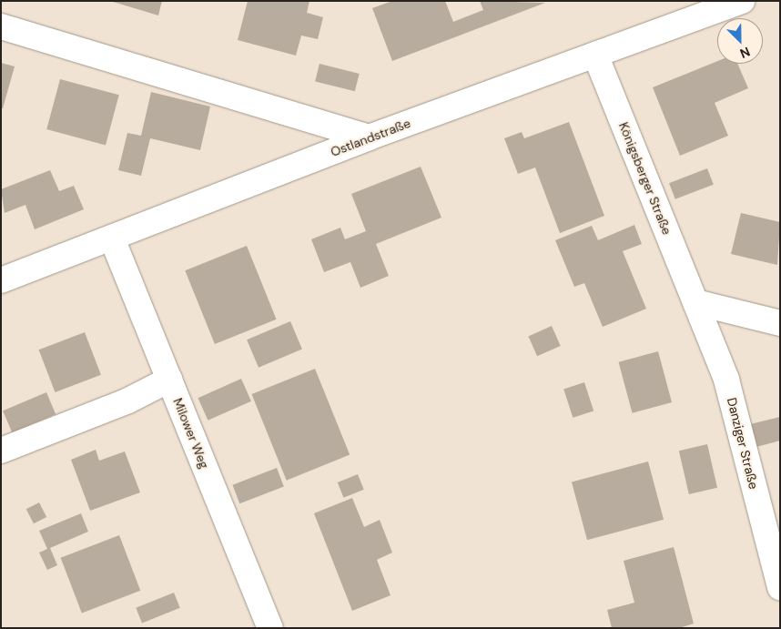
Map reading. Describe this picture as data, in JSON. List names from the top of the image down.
{
  "streets": {
    "street": [
      "Ostlandstraße",
      "Königsberger Straße",
      "Milower Weg",
      "Danziger Straße"
    ]
  },
  "crossings": [
    ["Ostlandstraße", "Königsberger Straße"],
    ["Ostlandstraße", "Milower Weg"],
    ["Königsberger Straße", "Danziger Straße"]
  ],
  "north": "bottom right"
}
